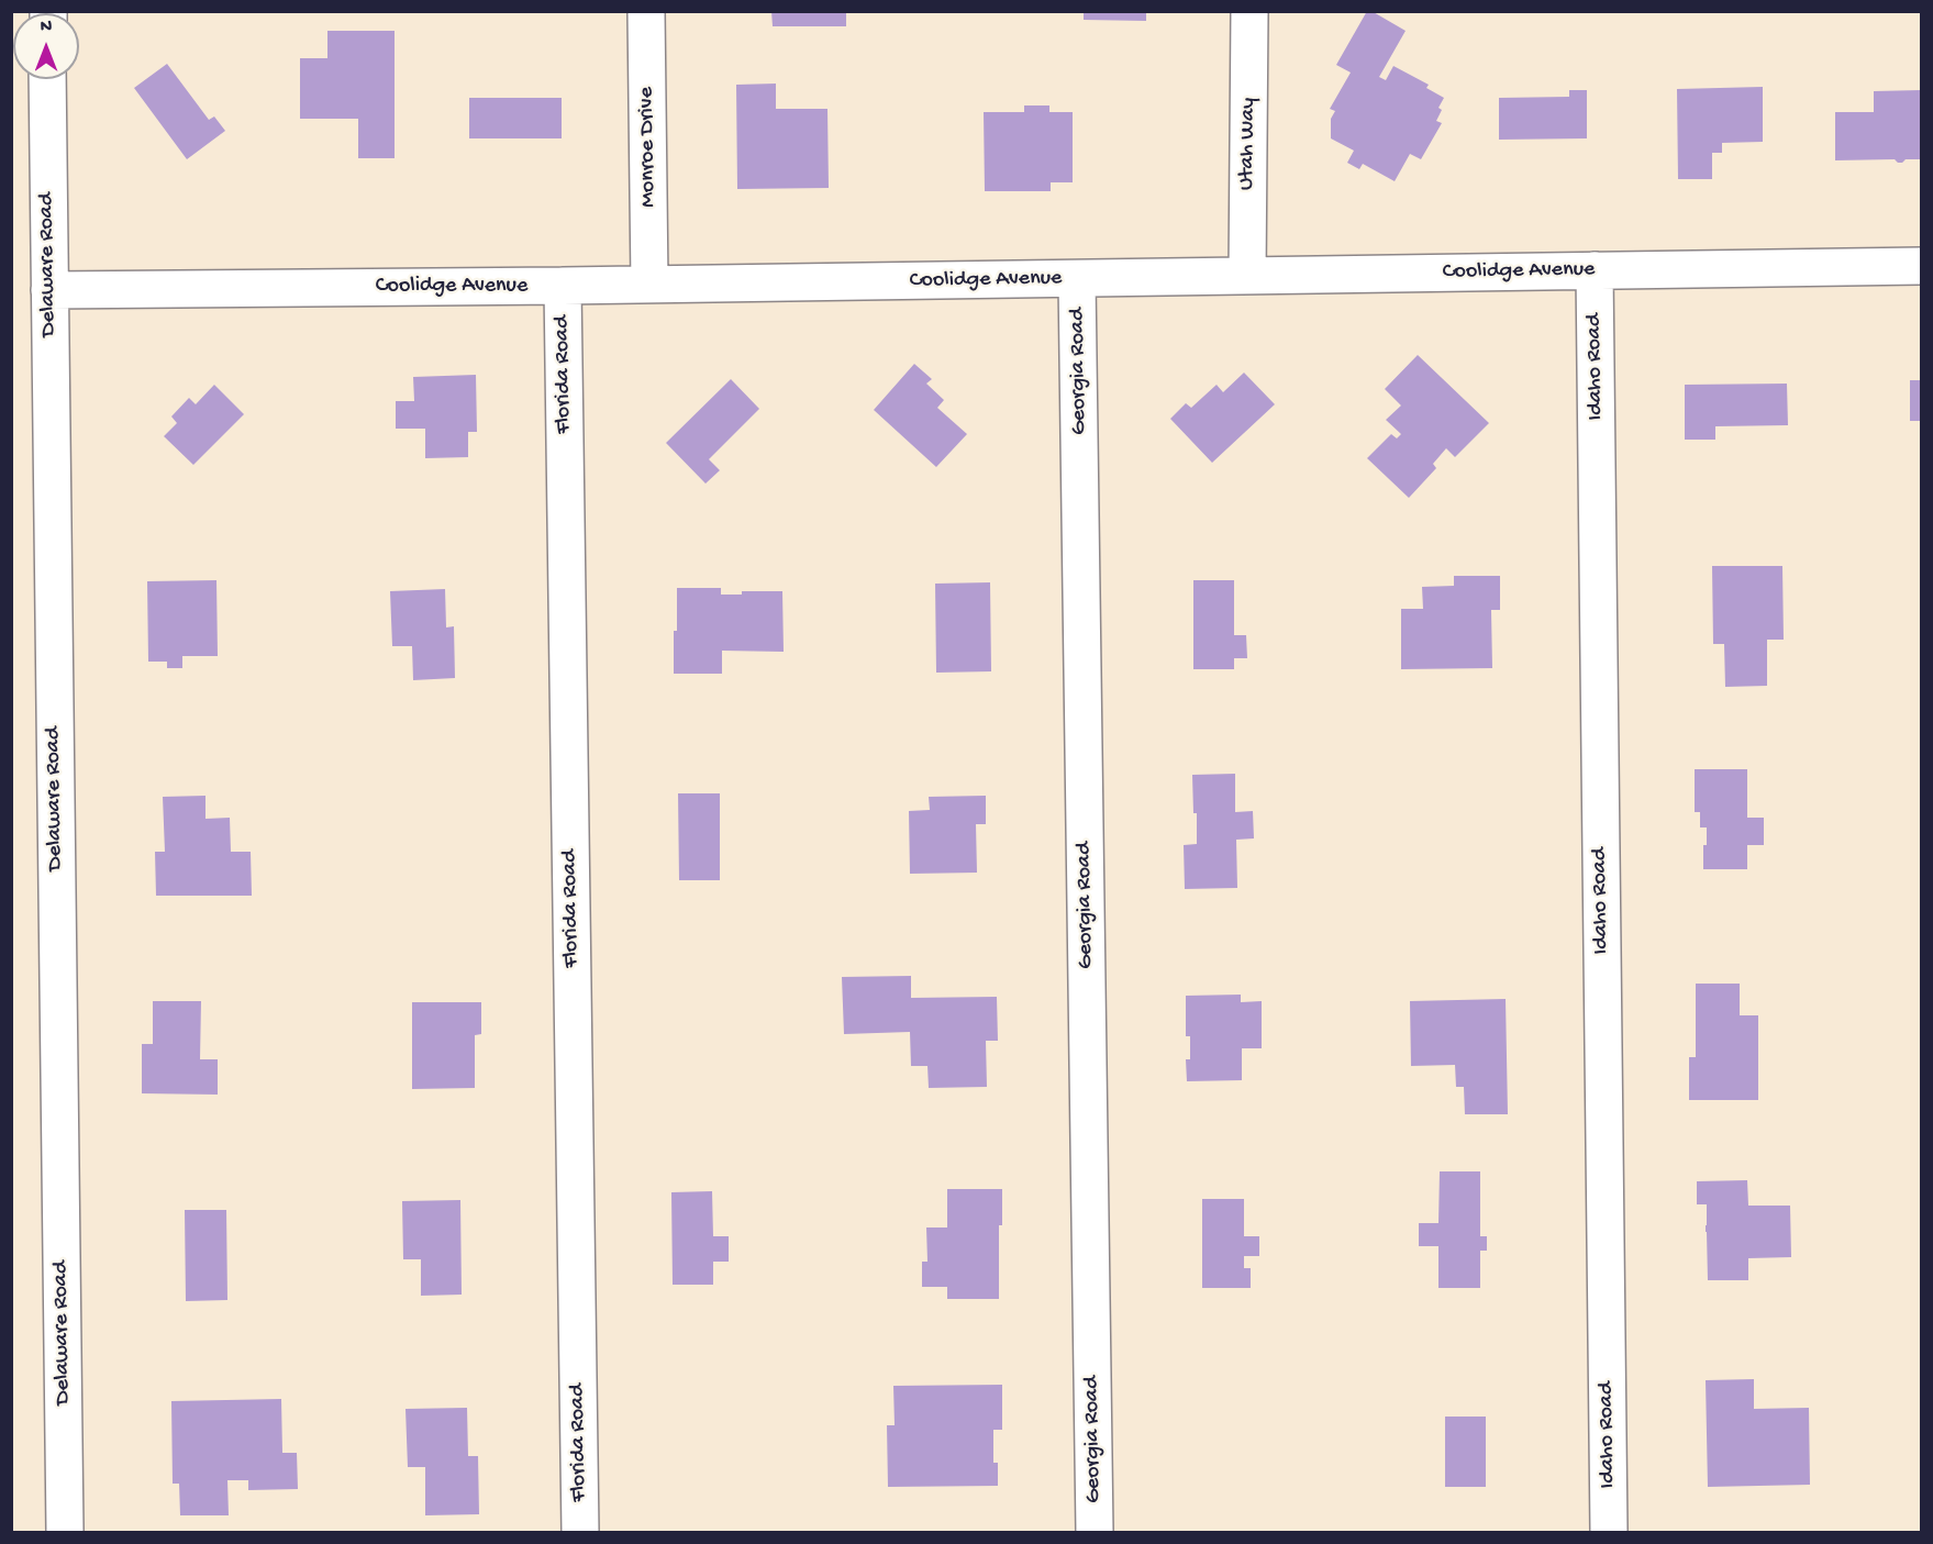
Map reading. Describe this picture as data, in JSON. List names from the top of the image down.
{
  "streets": {
    "street": [
      "Utah Way",
      "Monroe Drive",
      "Delaware Road",
      "Coolidge Avenue",
      "Idaho Road",
      "Georgia Road",
      "Florida Road"
    ]
  },
  "crossings": [
    ["Utah Way", "Coolidge Avenue"],
    ["Monroe Drive", "Coolidge Avenue"],
    ["Delaware Road", "Coolidge Avenue"],
    ["Coolidge Avenue", "Idaho Road"],
    ["Coolidge Avenue", "Georgia Road"],
    ["Coolidge Avenue", "Florida Road"]
  ],
  "north": "top"
}
